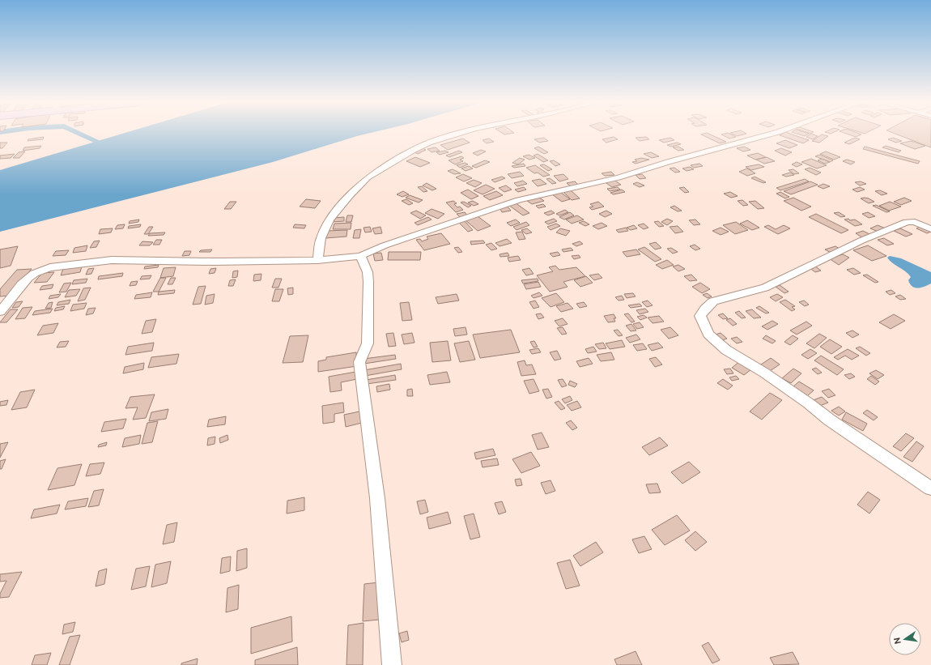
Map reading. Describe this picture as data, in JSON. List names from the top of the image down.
{
  "north": "left"
}
